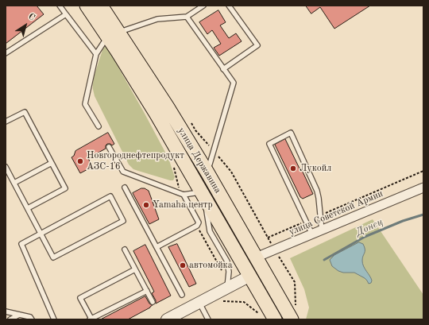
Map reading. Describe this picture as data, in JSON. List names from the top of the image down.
{
  "streets": {
    "main road": ["улица Державина"],
    "street": ["улица Советской Армии"]
  },
  "crossings": [
    ["улица Державина", "улица Советской Армии"]
  ],
  "water": ["Донец"],
  "places": [
    "Новгороднефтепродукт АЗС-16",
    "Лукойл",
    "Yamaha центр",
    "автомойка"
  ],
  "north": "top right"
}
